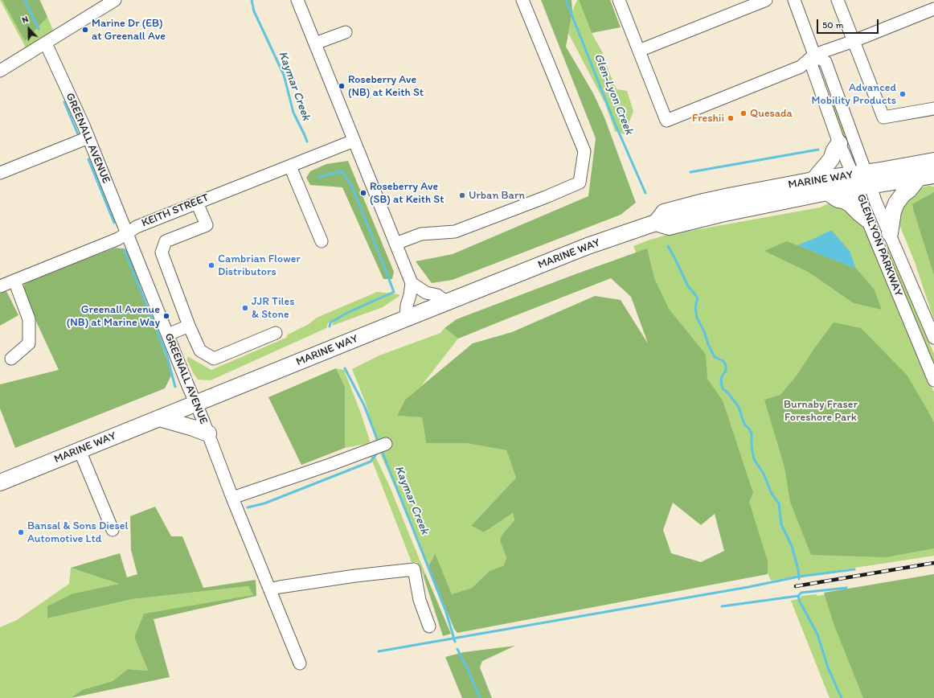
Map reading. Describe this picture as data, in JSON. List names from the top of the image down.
{
  "streets": {
    "main road": ["MARINE WAY"],
    "street": ["GREENALL AVENUE", "KEITH STREET", "GLENLYON PARKWAY"]
  },
  "crossings": [
    ["GREENALL AVENUE", "MARINE WAY"],
    ["GREENALL AVENUE", "KEITH STREET"],
    ["MARINE WAY", "GLENLYON PARKWAY"]
  ],
  "water": ["Kaymar Creek", "Glen-Lyon Creek"],
  "parks": ["Burnaby Fraser Foreshore Park"],
  "places": [
    "Marine Dr (EB) at Greenall Ave",
    "Roseberry Ave (NB) at Keith St",
    "Advanced Mobility Products",
    "Quesada",
    "Freshii",
    "Roseberry Ave (SB) at Keith St",
    "Urban Barn",
    "Cambrian Flower Distributors",
    "JJR Tiles & Stone",
    "Greenall Avenue (NB) at Marine Way",
    "Bansal & Sons Diesel Automotive Ltd"
  ],
  "scale_bar": "50 m",
  "north": "top"
}
